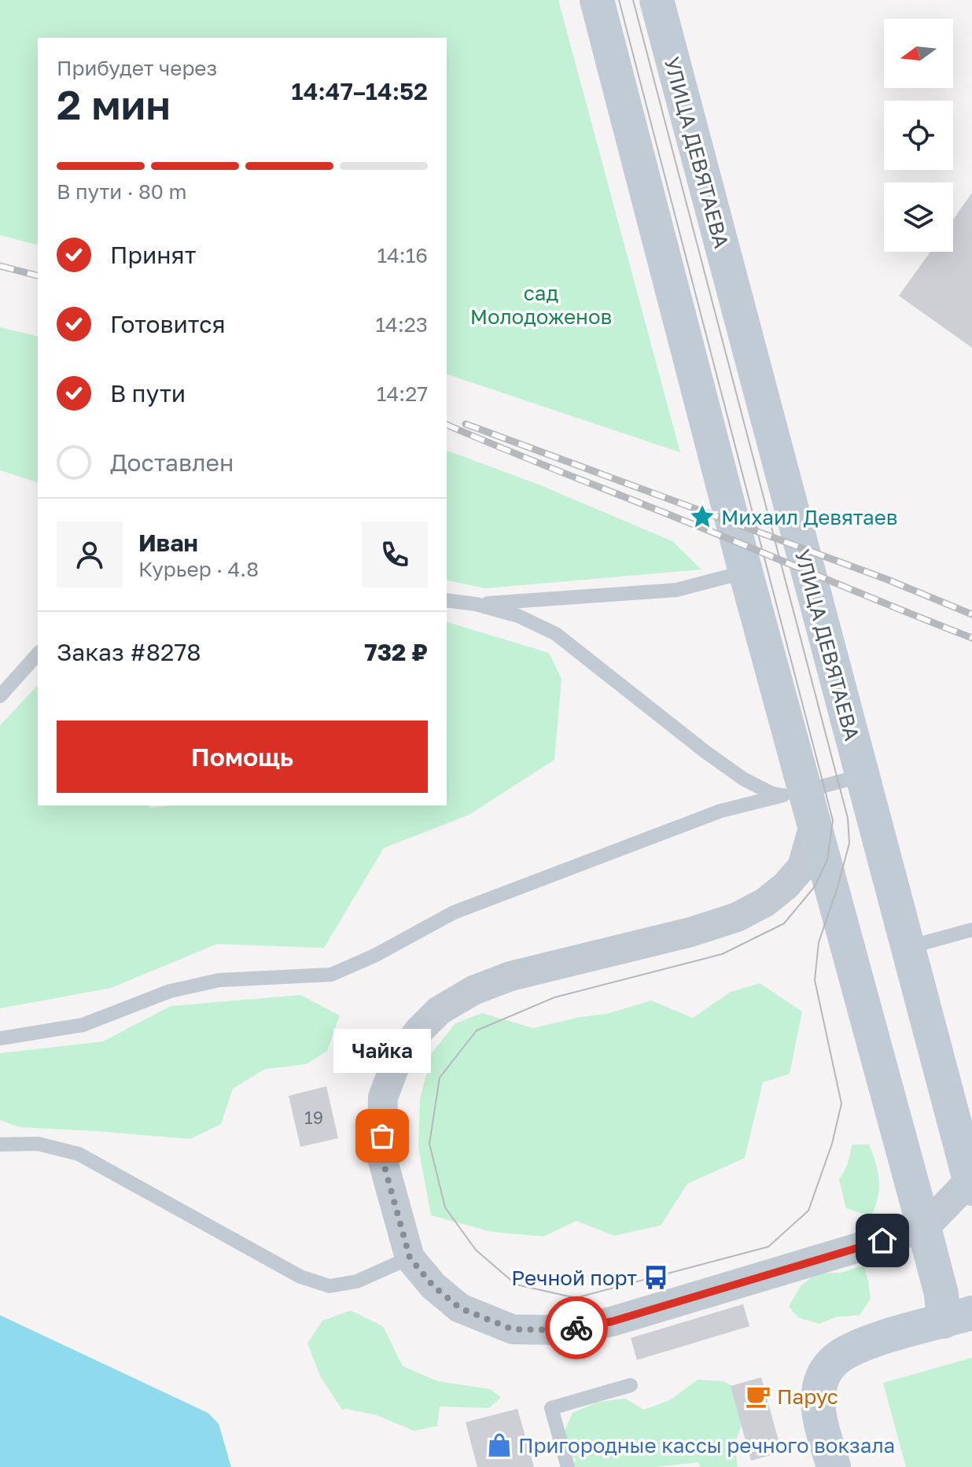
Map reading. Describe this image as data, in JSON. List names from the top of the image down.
{
  "streets": {
    "street": ["УЛИЦА ДЕВЯТАЕВА"]
  },
  "parks": ["сад Молодоженов"],
  "places": {
    "place": ["Михаил Девятаев"],
    "other": ["Чайка"],
    "bus stop": ["Речной порт"],
    "cafe": ["Парус"],
    "shop": ["Пригородные кассы речного вокзала"]
  },
  "house_numbers": ["19"],
  "north": "left",
  "page": {
    "heading": ["2 мин", "Прибудет через", "14:47–14:52"],
    "panel": [
      "Иван",
      "Курьер · 4.8",
      "Заказ #8278",
      "732 ₽"
    ],
    "bar": "В пути · 80 m",
    "list": [
      ["Принят", "14:16"],
      ["Готовится", "14:23"],
      ["В пути", "14:27"],
      "Доставлен"
    ],
    "buttons": "Помощь",
    "bubble": "Чайка"
  }
}
